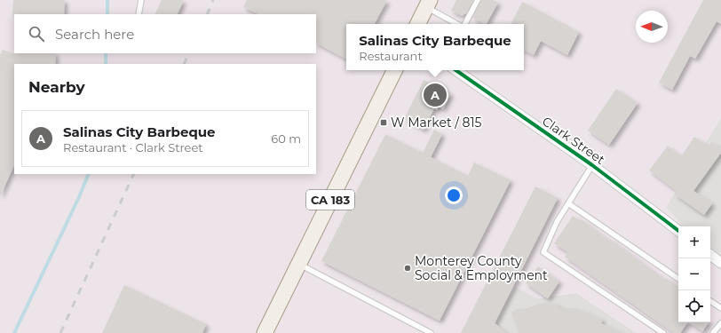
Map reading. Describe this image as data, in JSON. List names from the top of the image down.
{
  "streets": {
    "main road": ["CA 183"],
    "street": ["Clark Street"]
  },
  "places": {
    "transit": ["W Market / 815"],
    "other": ["Monterey County Social & Employment"]
  },
  "north": "left",
  "page": {
    "search": "Search here",
    "popup": ["Salinas City Barbeque", "Restaurant"],
    "heading": "Nearby",
    "pins": "A",
    "list": [
      {
        "mark": "A",
        "name": "Salinas City Barbeque",
        "note": "Restaurant · Clark Street",
        "value": "60 m"
      }
    ],
    "map_buttons": ["+", "−"]
  }
}
